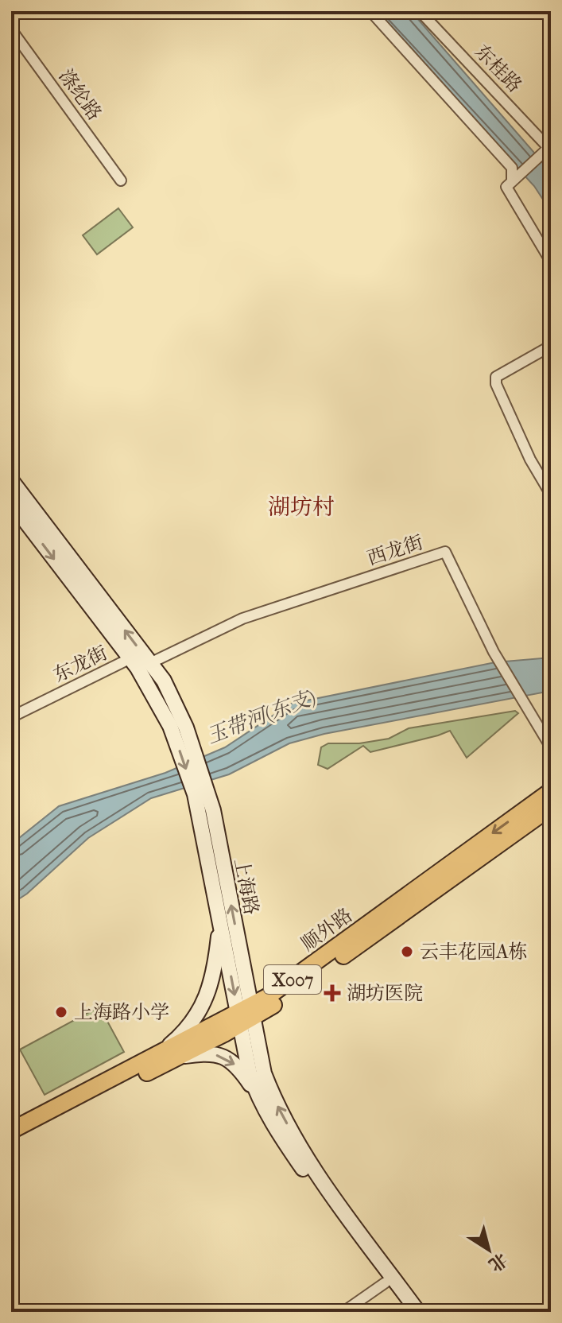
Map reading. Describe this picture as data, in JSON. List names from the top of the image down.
{
  "streets": {
    "main road": ["上海路", "顺外路", "X007"],
    "street": [
      "东桂路",
      "涤纶路",
      "西龙街",
      "东龙街"
    ]
  },
  "crossings": [
    ["西龙街", "上海路"],
    ["东龙街", "上海路"],
    ["上海路", "顺外路"]
  ],
  "districts": ["湖坊村"],
  "water": ["玉带河(东支)"],
  "places": {
    "other": ["云丰花园A栋", "上海路小学"],
    "health": ["湖坊医院"]
  },
  "north": "bottom right"
}
